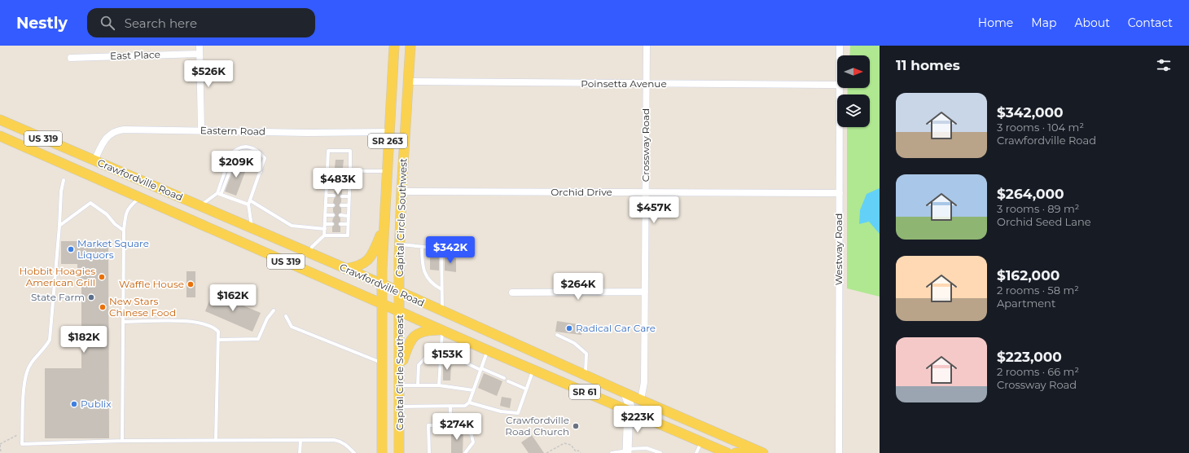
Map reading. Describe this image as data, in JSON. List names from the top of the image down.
{
  "streets": {
    "main road": [
      "US 319",
      "SR 263",
      "Crawfordville Road",
      "Capital Circle Southwest",
      "Capital Circle Southeast",
      "SR 61"
    ],
    "street": [
      "East Place",
      "Poinsetta Avenue",
      "Eastern Road",
      "Crossway Road",
      "Orchid Drive",
      "Westway Road"
    ]
  },
  "crossings": [
    ["Poinsetta Avenue", "Crossway Road"],
    ["Poinsetta Avenue", "Capital Circle Southwest"],
    ["Eastern Road", "Crawfordville Road"],
    ["Eastern Road", "Capital Circle Southwest"],
    ["Crossway Road", "Crawfordville Road"],
    ["Crossway Road", "Orchid Drive"],
    ["Crawfordville Road", "Capital Circle Southwest"],
    ["Crawfordville Road", "Capital Circle Southeast"],
    ["Orchid Drive", "Capital Circle Southwest"],
    ["Orchid Drive", "Westway Road"],
    ["Capital Circle Southwest", "Capital Circle Southeast"]
  ],
  "places": [
    "Market Square Liquors",
    "Hobbit Hoagies American Grill",
    "Waffle House",
    "State Farm",
    "New Stars Chinese Food",
    "Radical Car Care",
    "Publix",
    "Crawfordville Road Church"
  ],
  "north": "right",
  "page": {
    "header": "Nestly",
    "search": "Search here",
    "nav": [
      "Home",
      "Map",
      "About",
      "Contact"
    ],
    "heading": "11 homes",
    "price": [
      "$526K",
      "$209K",
      "$483K",
      "$457K",
      "$342K",
      "$264K",
      "$162K",
      "$182K",
      "$153K",
      "$223K",
      "$274K"
    ],
    "list": [
      {
        "name": "$342,000",
        "note": "3 rooms · 104 m² · Crawfordville Road"
      },
      {
        "name": "$264,000",
        "note": "3 rooms · 89 m² · Orchid Seed Lane"
      },
      {
        "name": "$162,000",
        "note": "2 rooms · 58 m² · Apartment"
      },
      {
        "name": "$223,000",
        "note": "2 rooms · 66 m² · Crossway Road"
      }
    ]
  }
}
